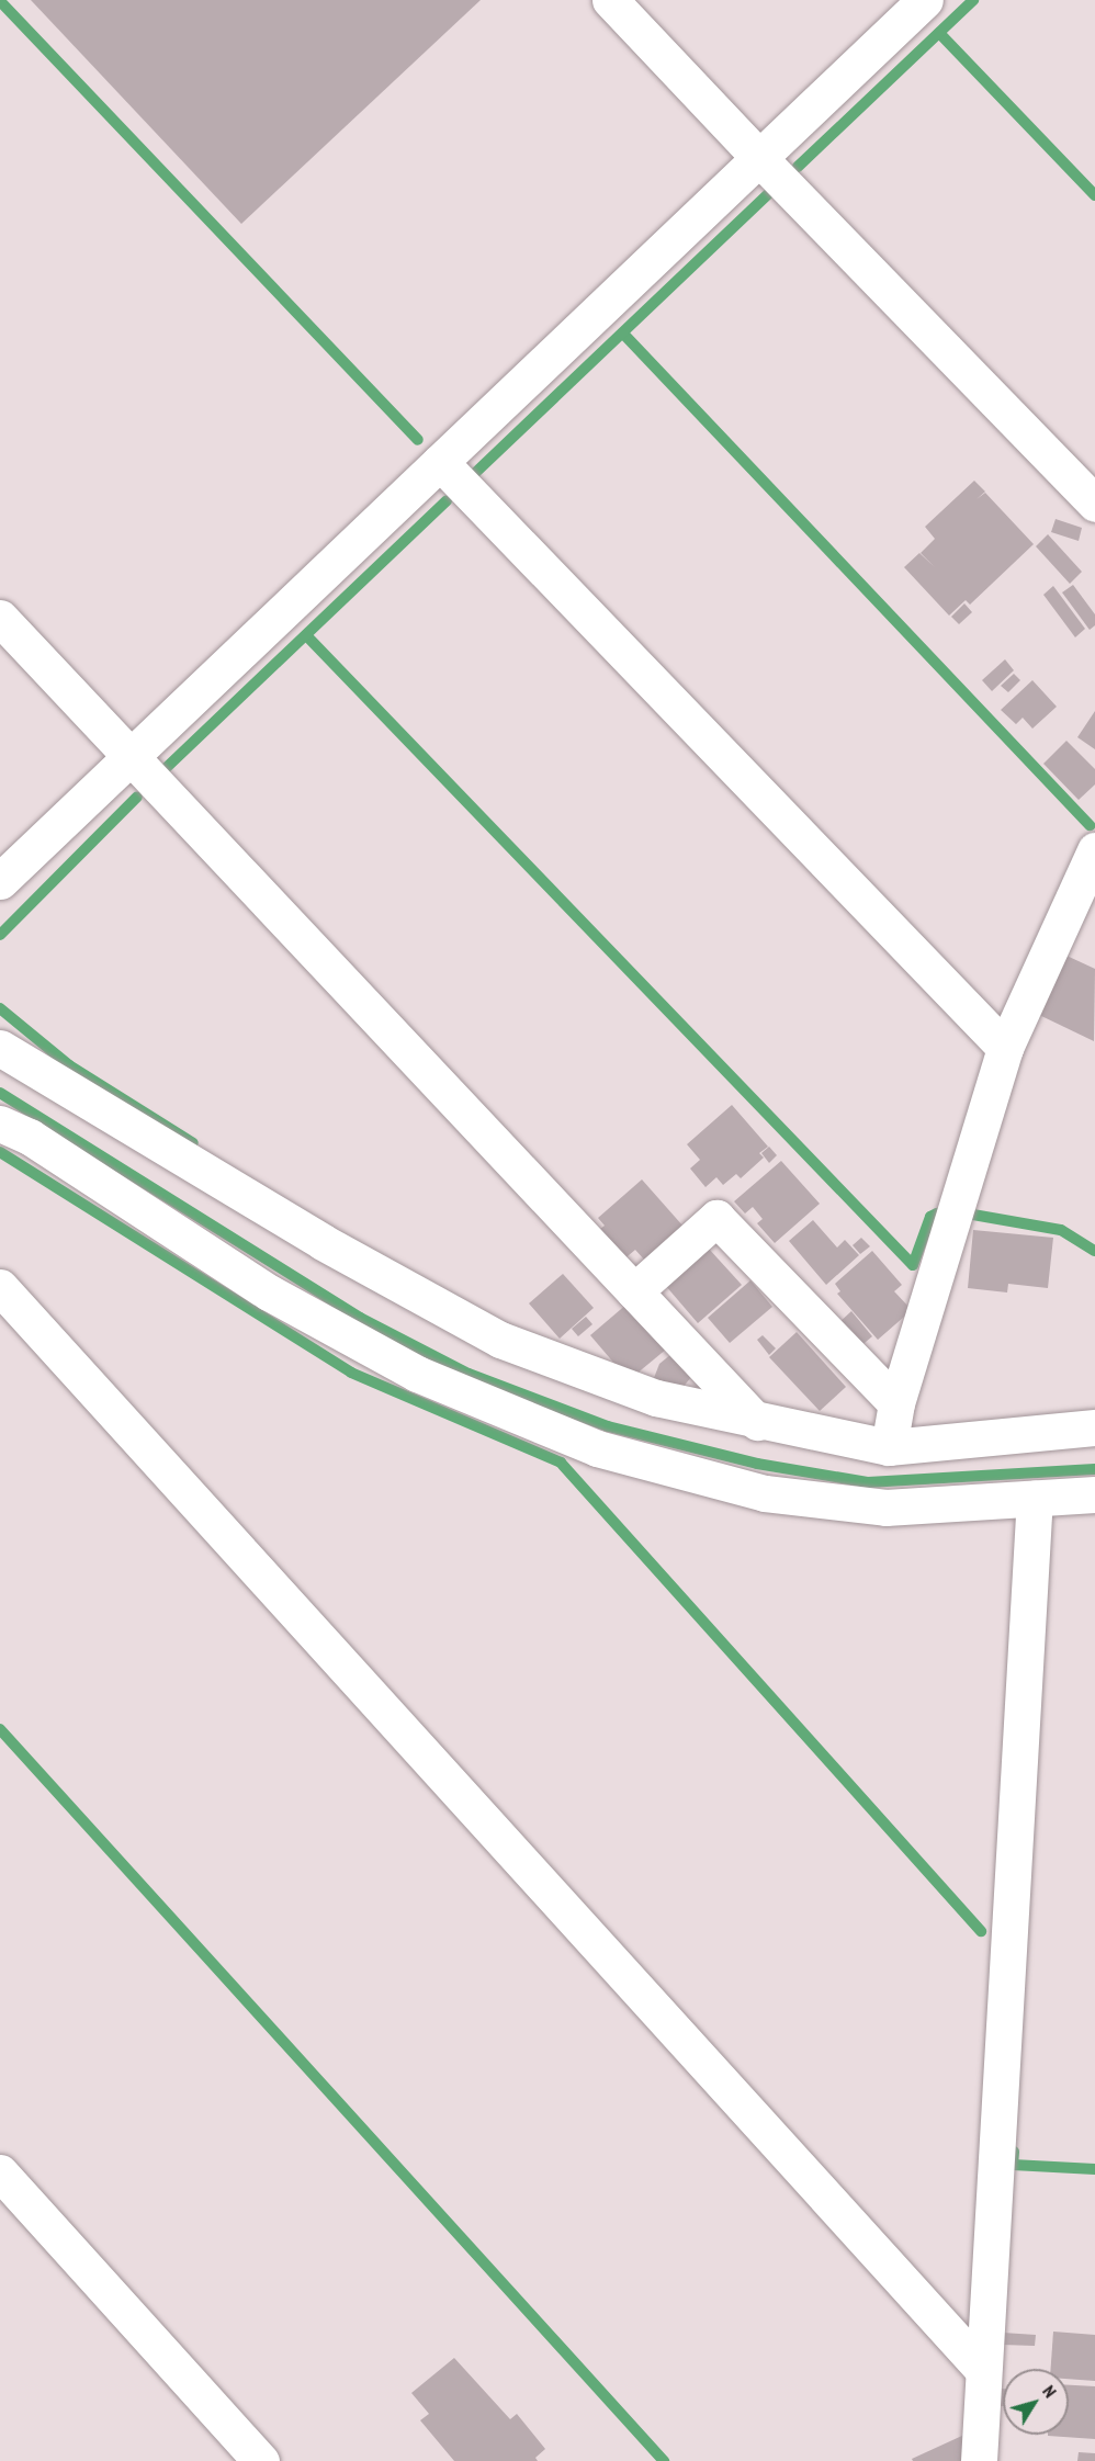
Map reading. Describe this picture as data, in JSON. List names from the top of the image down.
{
  "north": "top right"
}
